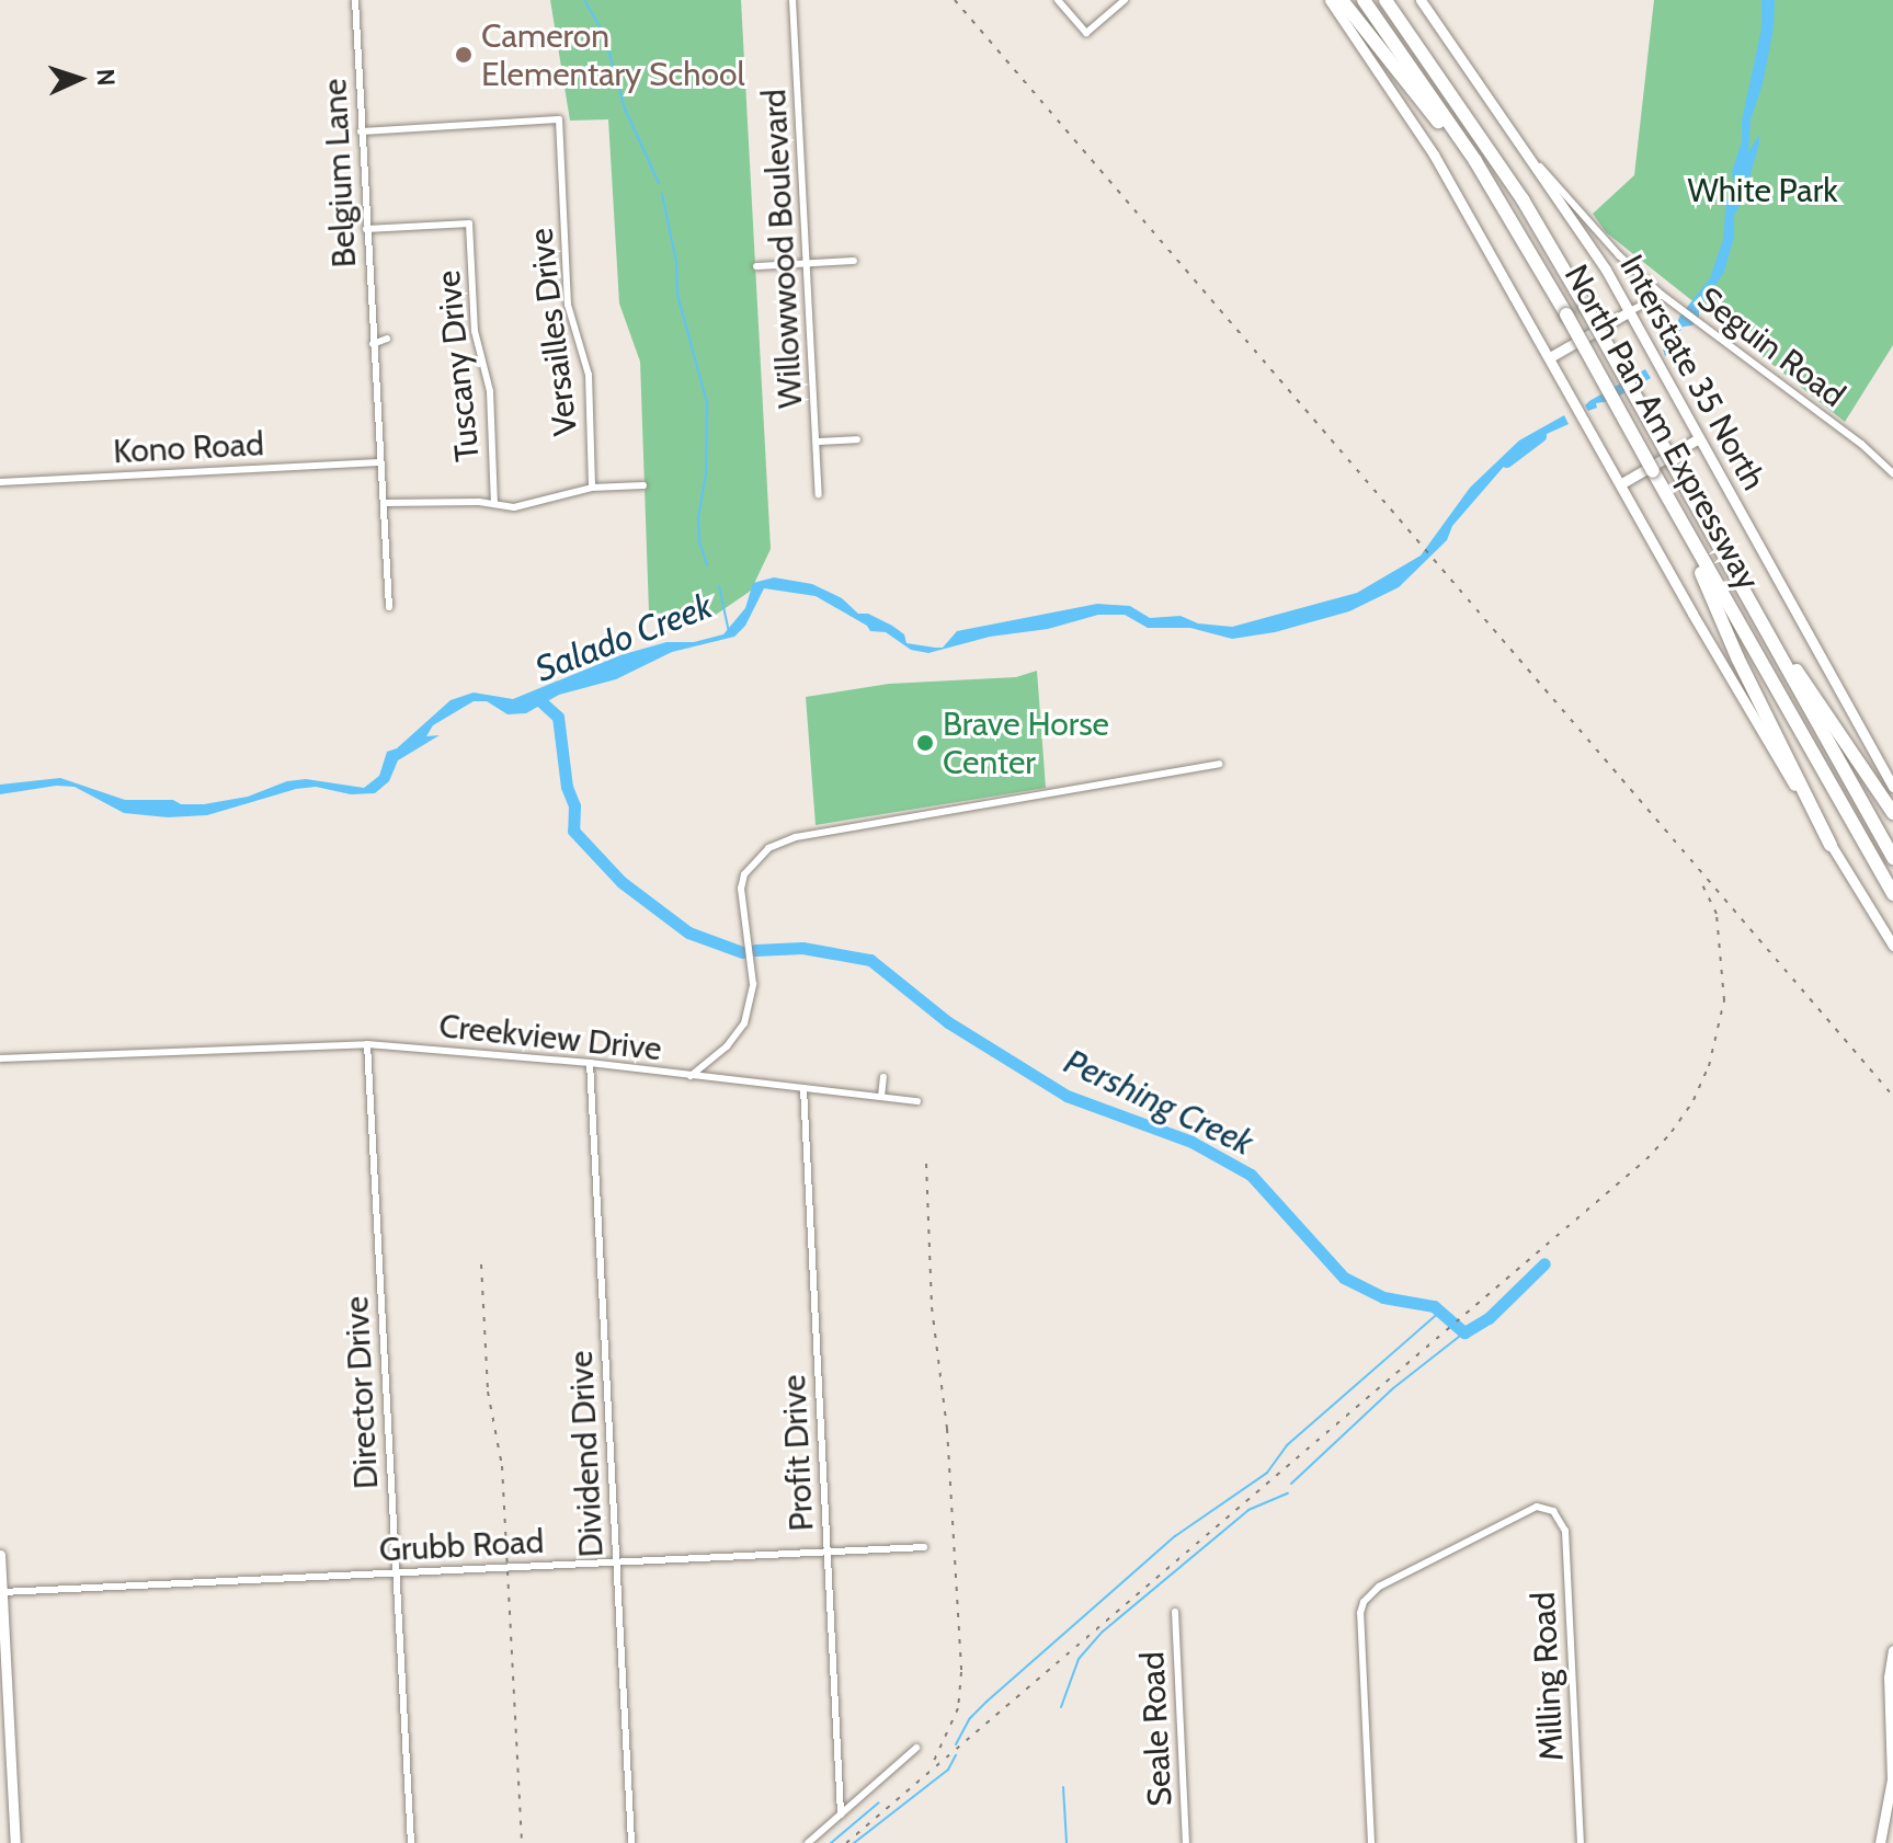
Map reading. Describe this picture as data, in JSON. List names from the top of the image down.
{
  "streets": {
    "highway": ["North Pan Am Expressway"],
    "main road": ["Interstate 35 North"],
    "street": [
      "Belgium Lane",
      "Willowwood Boulevard",
      "Versailles Drive",
      "Seguin Road",
      "Tuscany Drive",
      "Kono Road",
      "Creekview Drive",
      "Director Drive",
      "Profit Drive",
      "Dividend Drive",
      "Grubb Road",
      "Milling Road",
      "Seale Road"
    ]
  },
  "crossings": [
    ["Belgium Lane", "Versailles Drive"],
    ["Belgium Lane", "Tuscany Drive"],
    ["Belgium Lane", "Kono Road"],
    ["Seguin Road", "Interstate 35 North"],
    ["Creekview Drive", "Director Drive"],
    ["Creekview Drive", "Dividend Drive"],
    ["Director Drive", "Grubb Road"],
    ["Profit Drive", "Grubb Road"],
    ["Dividend Drive", "Grubb Road"]
  ],
  "water": ["Salado Creek", "Pershing Creek"],
  "parks": ["White Park"],
  "places": ["Cameron Elementary School", "Brave Horse Center"],
  "north": "right"
}
